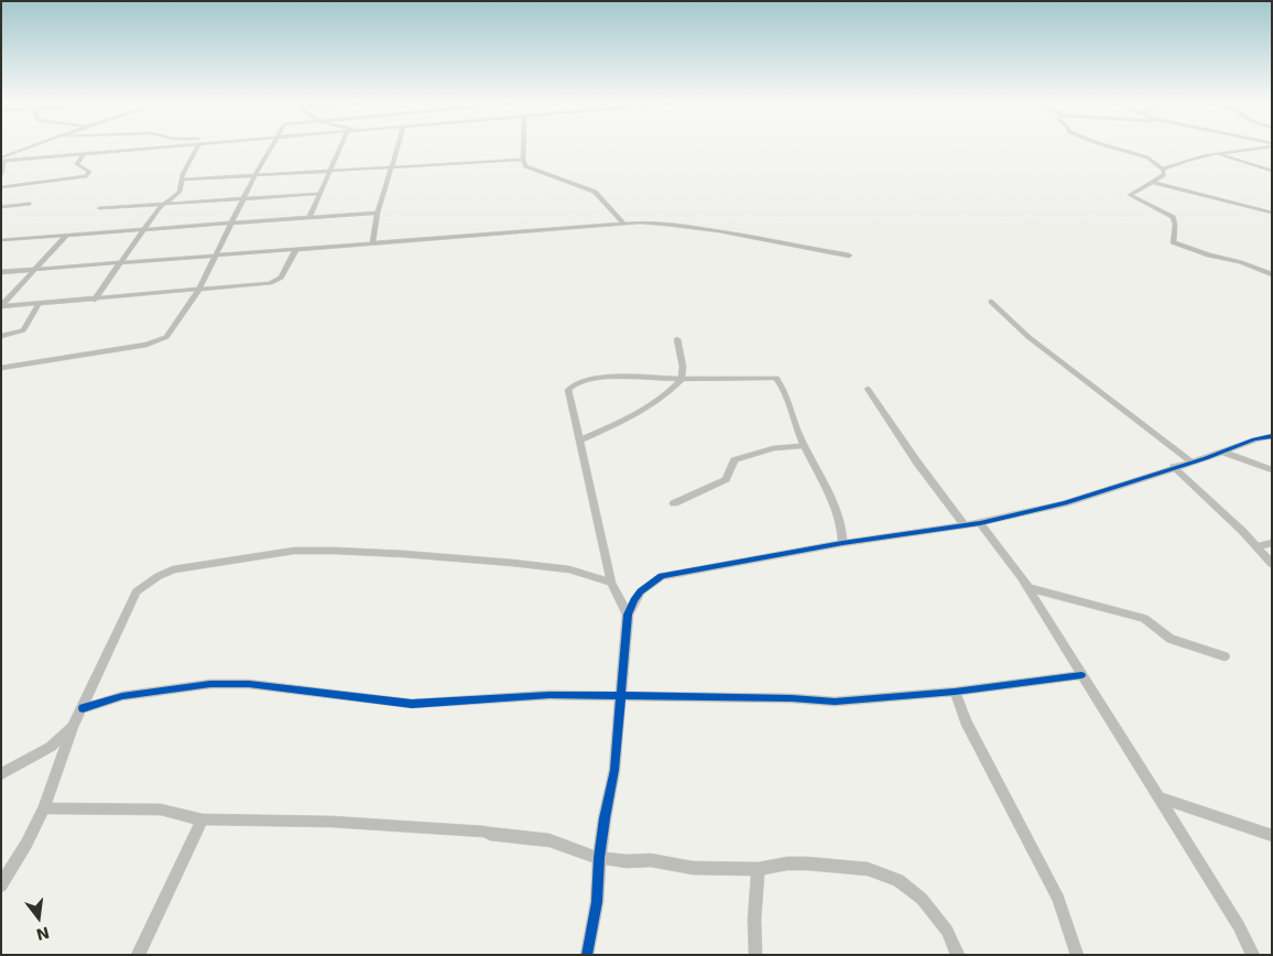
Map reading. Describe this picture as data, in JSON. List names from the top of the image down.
{
  "north": "bottom"
}
